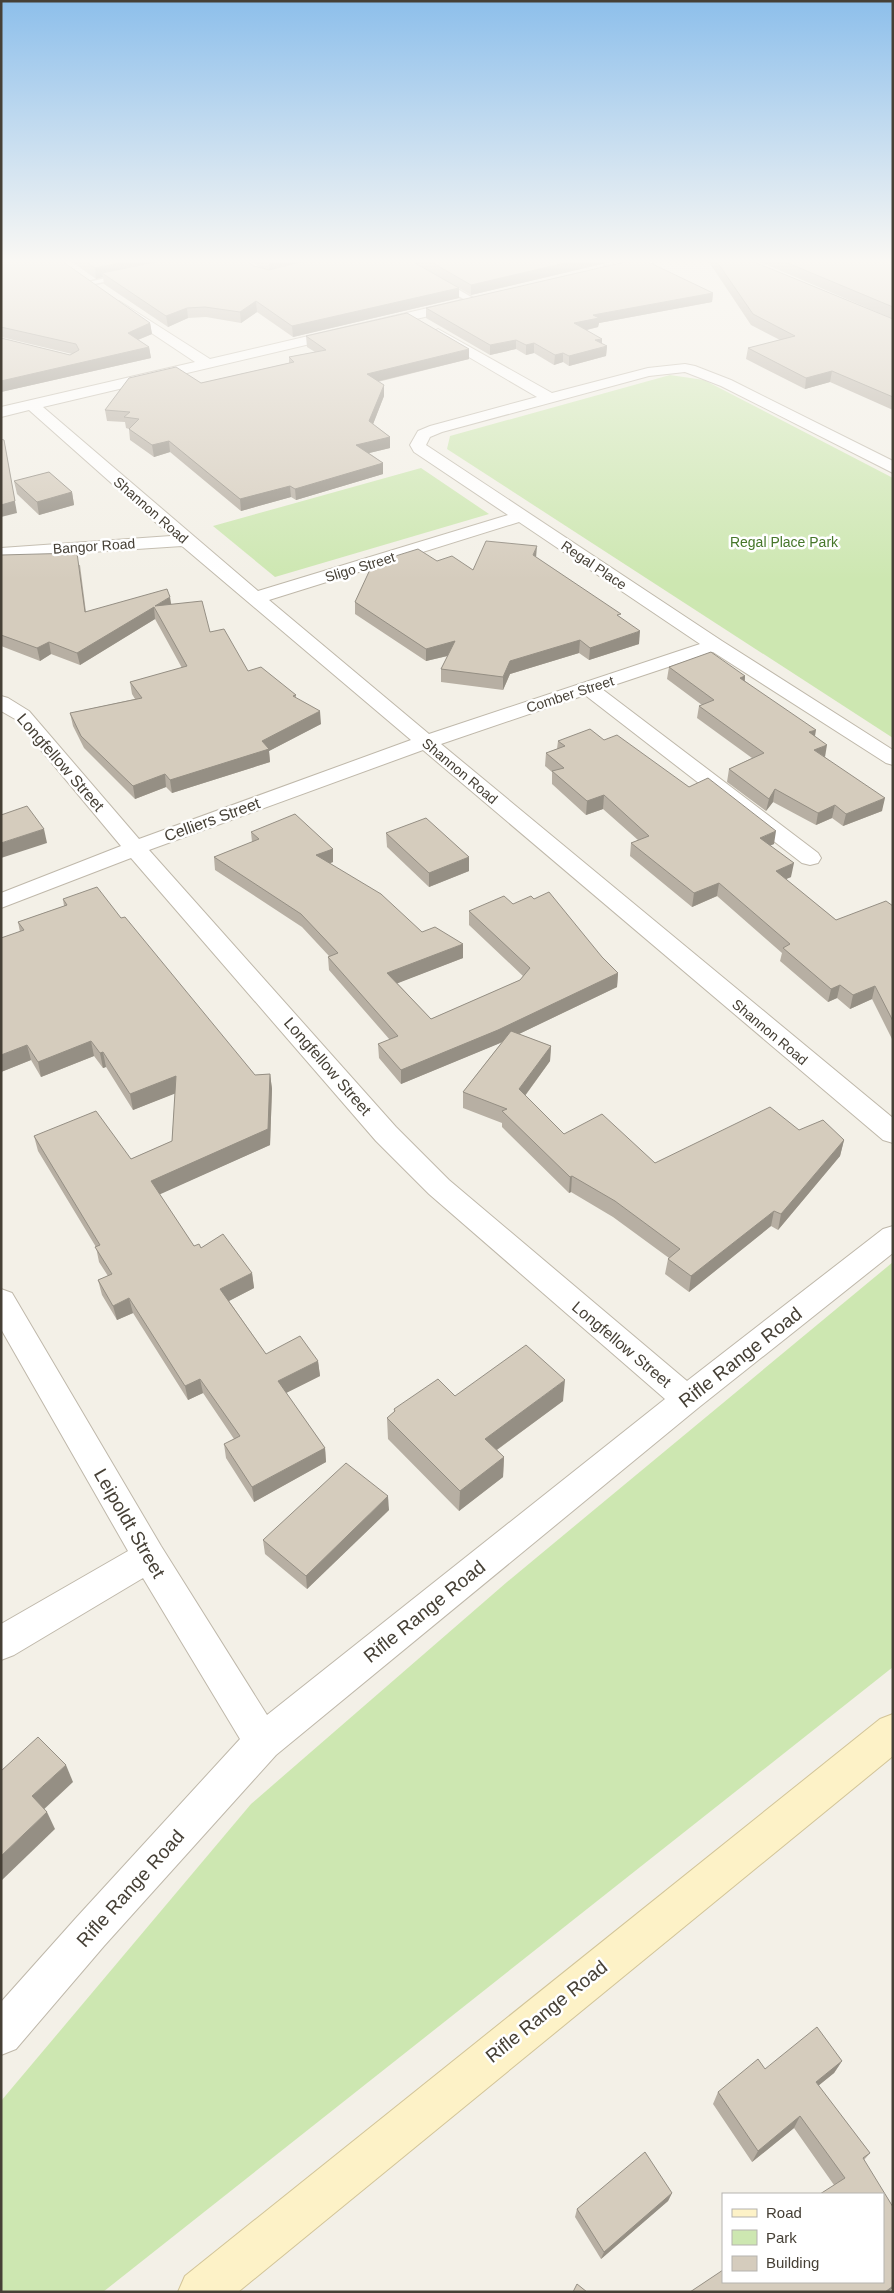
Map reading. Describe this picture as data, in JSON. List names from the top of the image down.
{
  "streets": {
    "main road": ["Rifle Range Road"],
    "street": [
      "Shannon Road",
      "Bangor Road",
      "Regal Place",
      "Sligo Street",
      "Comber Street",
      "Longfellow Street",
      "Celliers Street",
      "Leipoldt Street"
    ]
  },
  "crossings": [
    ["Shannon Road", "Bangor Road"],
    ["Shannon Road", "Sligo Street"],
    ["Shannon Road", "Comber Street"],
    ["Shannon Road", "Celliers Street"],
    ["Regal Place", "Sligo Street"],
    ["Regal Place", "Comber Street"],
    ["Comber Street", "Celliers Street"],
    ["Longfellow Street", "Celliers Street"],
    ["Longfellow Street", "Rifle Range Road"],
    ["Rifle Range Road", "Leipoldt Street"]
  ],
  "parks": ["Regal Place Park"],
  "legend": ["Road", "Park", "Building"]
}
